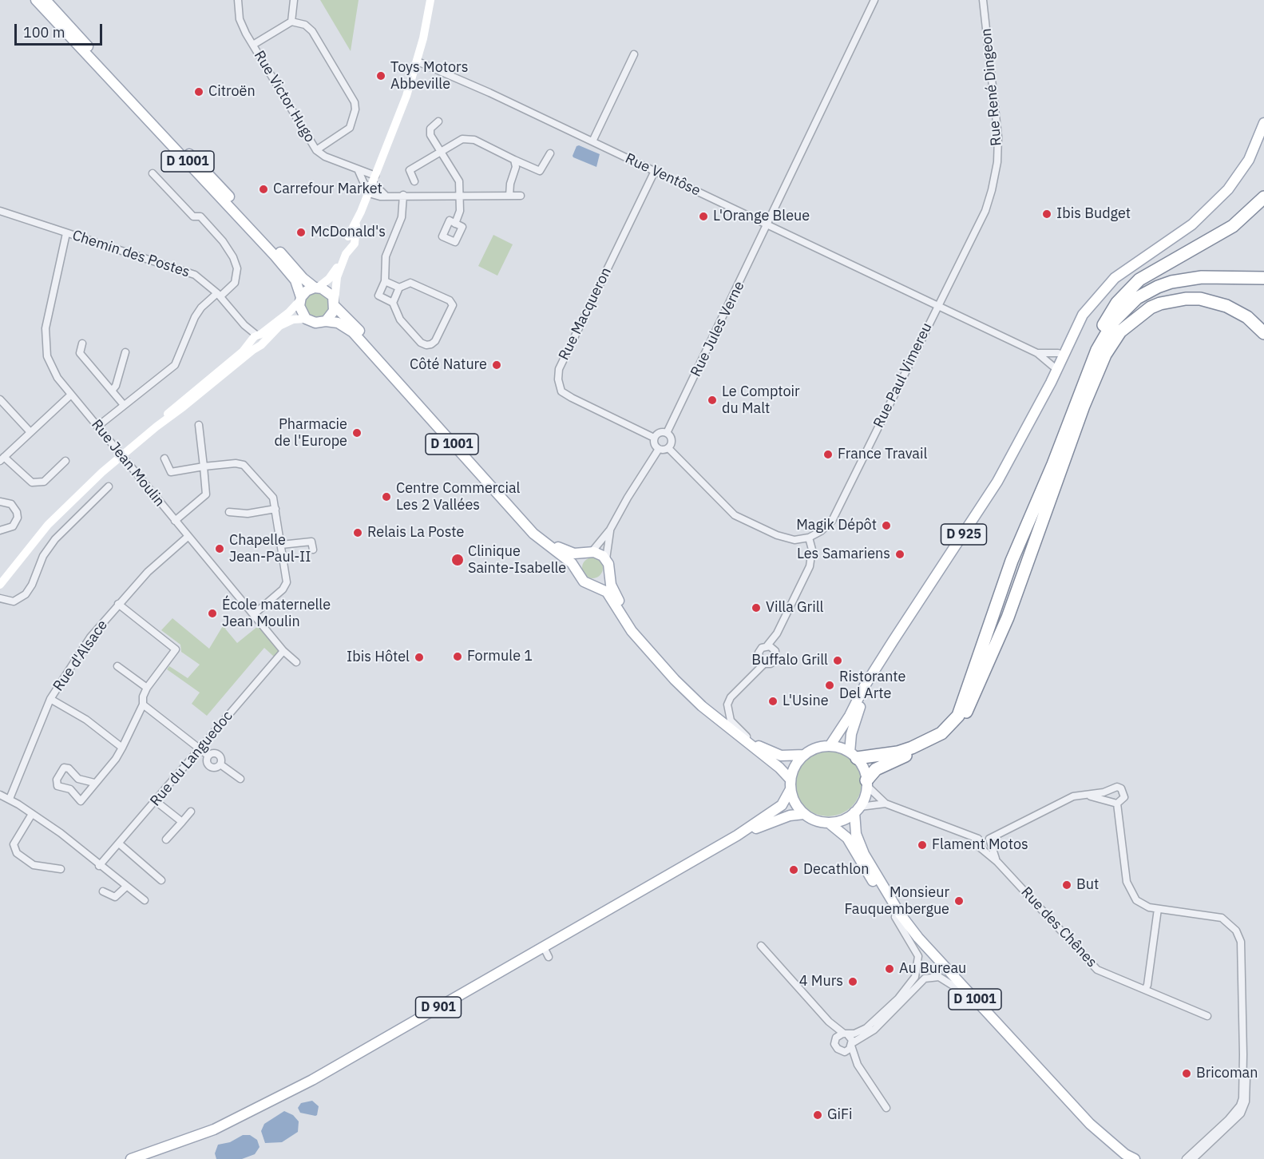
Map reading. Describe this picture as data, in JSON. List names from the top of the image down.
{
  "streets": {
    "main road": ["D 1001", "D 925", "D 901"],
    "street": [
      "Rue René Dingeon",
      "Rue Victor Hugo",
      "Rue Ventôse",
      "Chemin des Postes",
      "Rue Macqueron",
      "Rue Jules Verne",
      "Rue Paul Vimereu",
      "Rue Jean Moulin",
      "Rue d'Alsace",
      "Rue du Languedoc",
      "Rue des Chênes"
    ]
  },
  "crossings": [
    ["Rue René Dingeon", "Rue Ventôse"],
    ["Rue René Dingeon", "Rue Paul Vimereu"],
    ["D 1001", "D 925"],
    ["D 1001", "D 901"],
    ["Rue Ventôse", "Rue Macqueron"],
    ["Rue Ventôse", "Rue Jules Verne"],
    ["Rue Ventôse", "Rue Paul Vimereu"],
    ["Rue Ventôse", "D 925"],
    ["Chemin des Postes", "Rue Jean Moulin"],
    ["Rue Macqueron", "Rue Jules Verne"],
    ["Rue Jean Moulin", "Rue d'Alsace"],
    ["Rue Jean Moulin", "Rue du Languedoc"],
    ["D 925", "D 901"]
  ],
  "places": [
    "Toys Motors Abbeville",
    "Citroën",
    "Carrefour Market",
    "Ibis Budget",
    "L'Orange Bleue",
    "McDonald's",
    "Côté Nature",
    "Le Comptoir du Malt",
    "Pharmacie de l'Europe",
    "France Travail",
    "Centre Commercial Les 2 Vallées",
    "Magik Dépôt",
    "Relais La Poste",
    "Chapelle Jean-Paul-II",
    "Les Samariens",
    "Clinique Sainte-Isabelle",
    "Villa Grill",
    "École maternelle Jean Moulin",
    "Formule 1",
    "Ibis Hôtel",
    "Buffalo Grill",
    "Ristorante Del Arte",
    "L'Usine",
    "Flament Motos",
    "Decathlon",
    "But",
    "Monsieur Fauquembergue",
    "Au Bureau",
    "4 Murs",
    "Bricoman",
    "GiFi"
  ],
  "scale_bar": "100 m"
}
